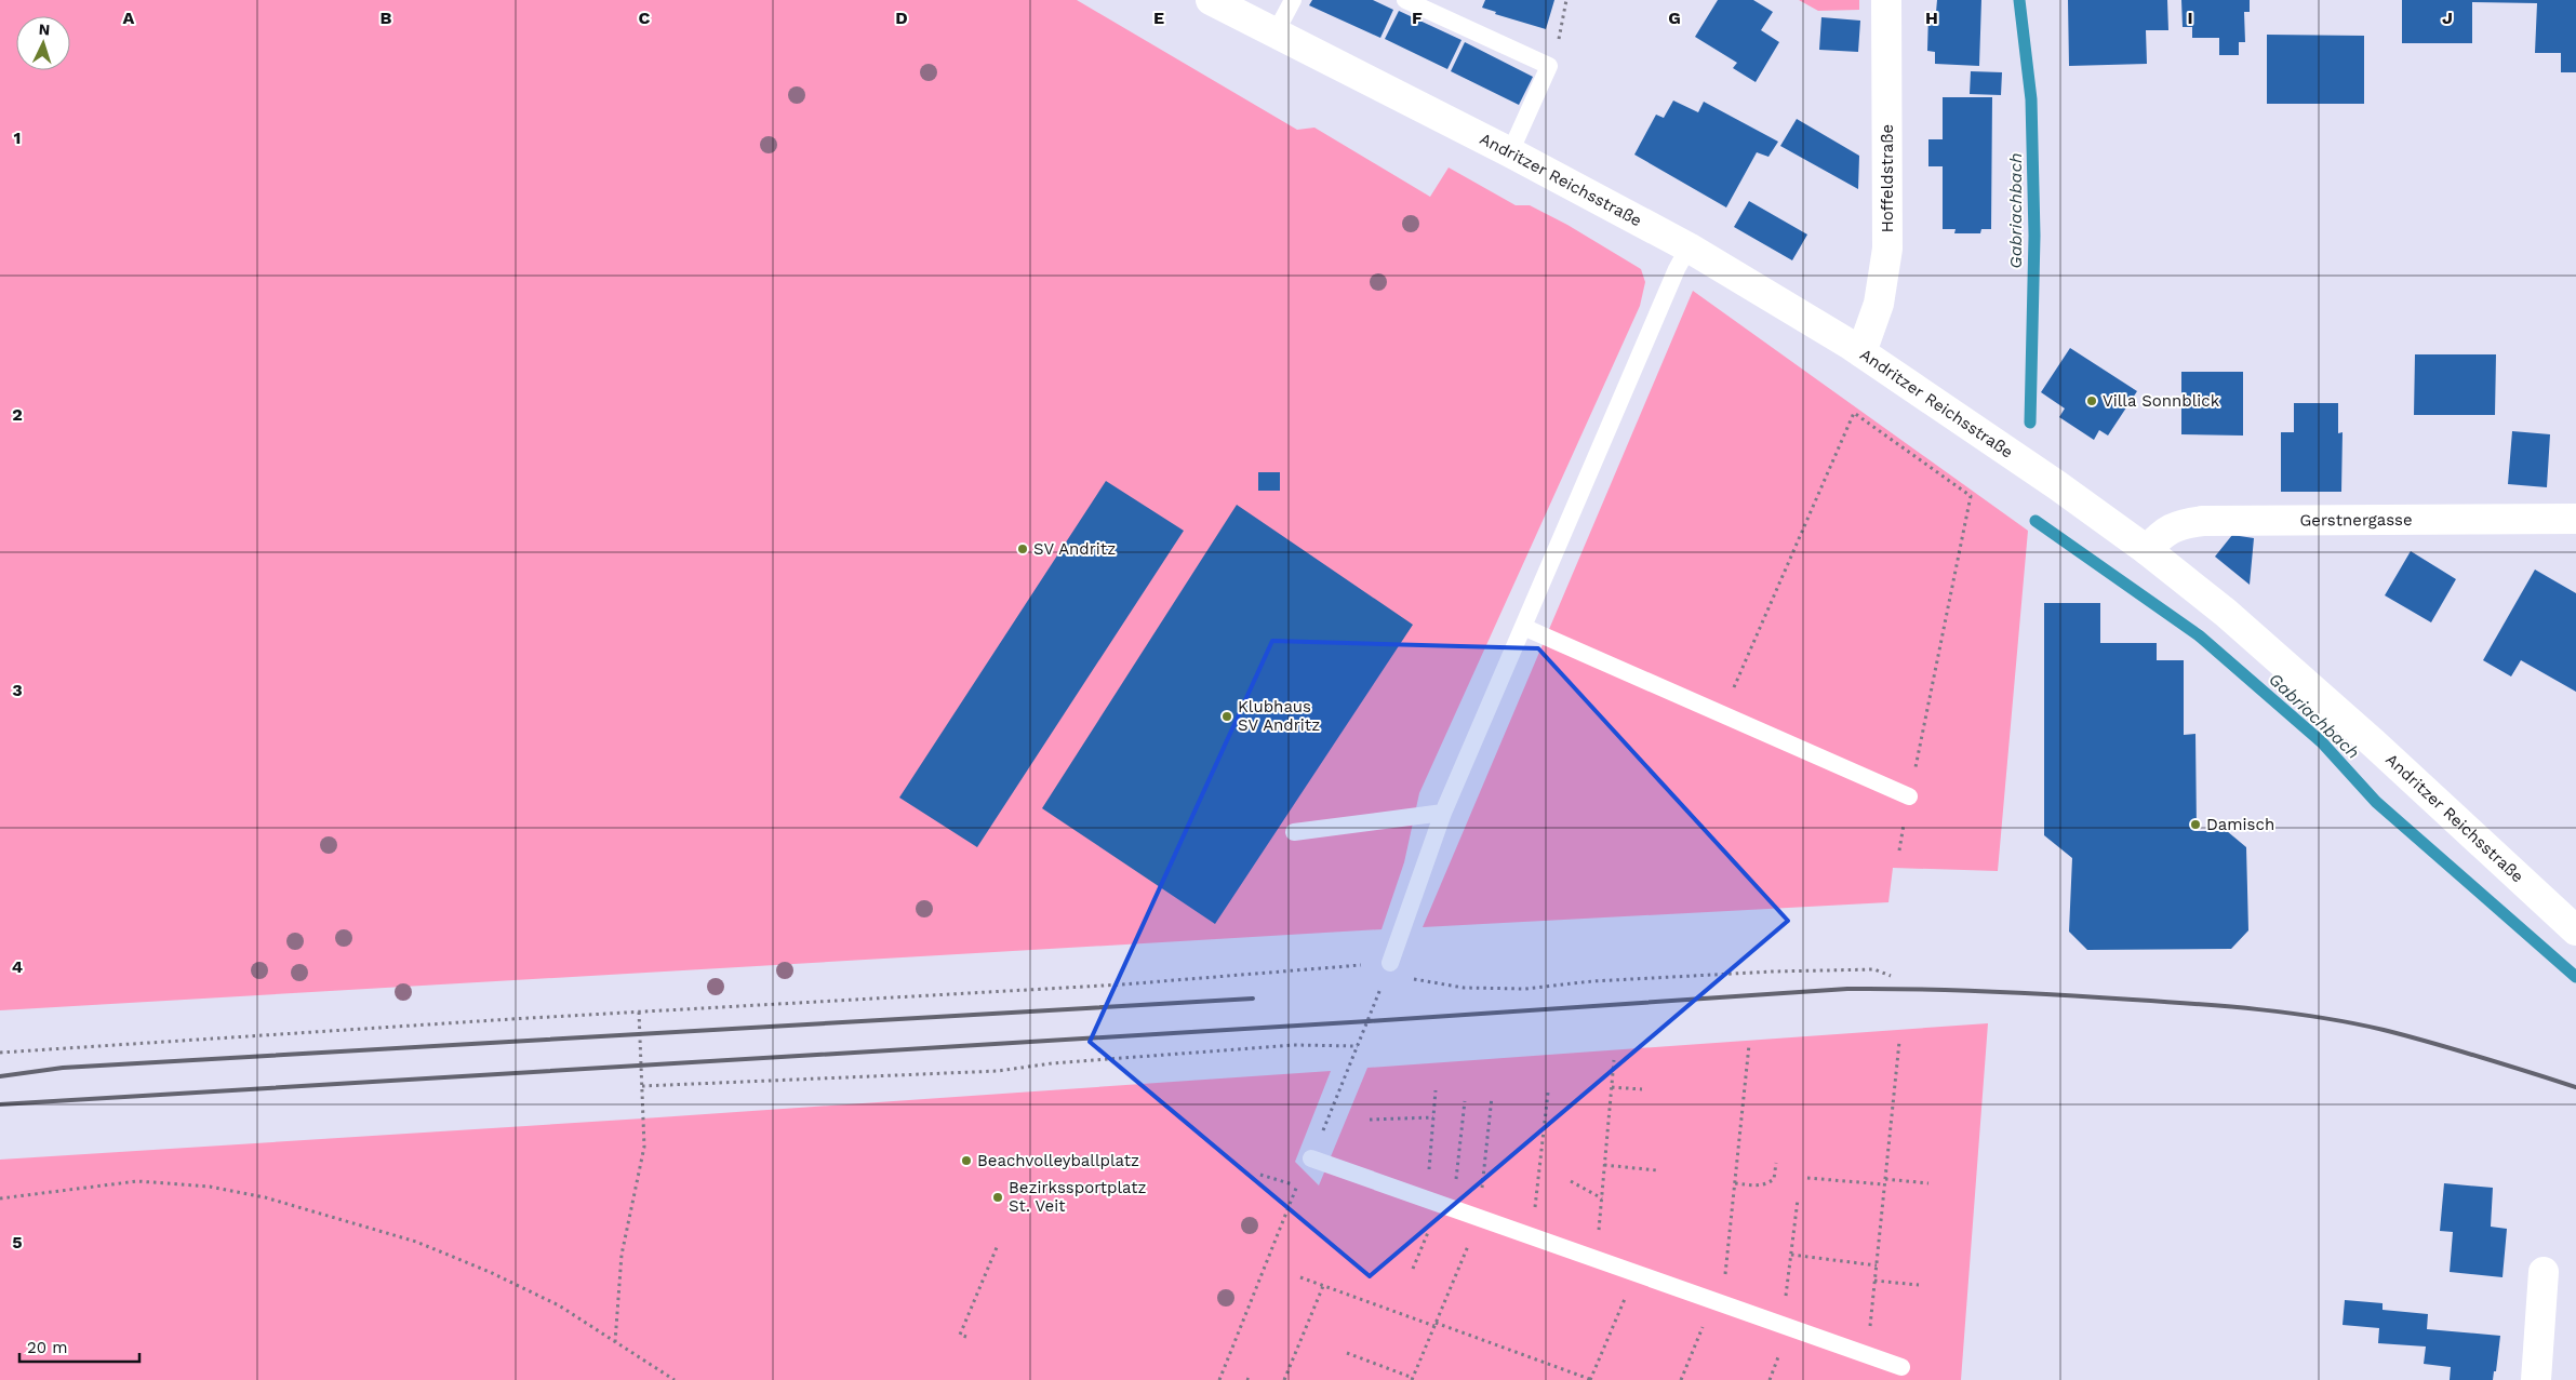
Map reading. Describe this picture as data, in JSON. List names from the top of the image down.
{
  "streets": {
    "street": ["Hoffeldstraße", "Andritzer Reichsstraße", "Gerstnergasse"]
  },
  "crossings": [
    ["Hoffeldstraße", "Andritzer Reichsstraße"],
    ["Andritzer Reichsstraße", "Gerstnergasse"]
  ],
  "water": ["Gabriachbach"],
  "places": [
    "Villa Sonnblick",
    "SV Andritz",
    "Klubhaus SV Andritz",
    "Damisch",
    "Beachvolleyballplatz",
    "Bezirkssportplatz St. Veit"
  ],
  "scale_bar": "20 m",
  "north": "top",
  "grid": {
    "columns": [
      "A",
      "B",
      "C",
      "D",
      "E",
      "F",
      "G",
      "H",
      "I",
      "J"
    ],
    "rows": [
      "1",
      "2",
      "3",
      "4",
      "5"
    ]
  }
}
